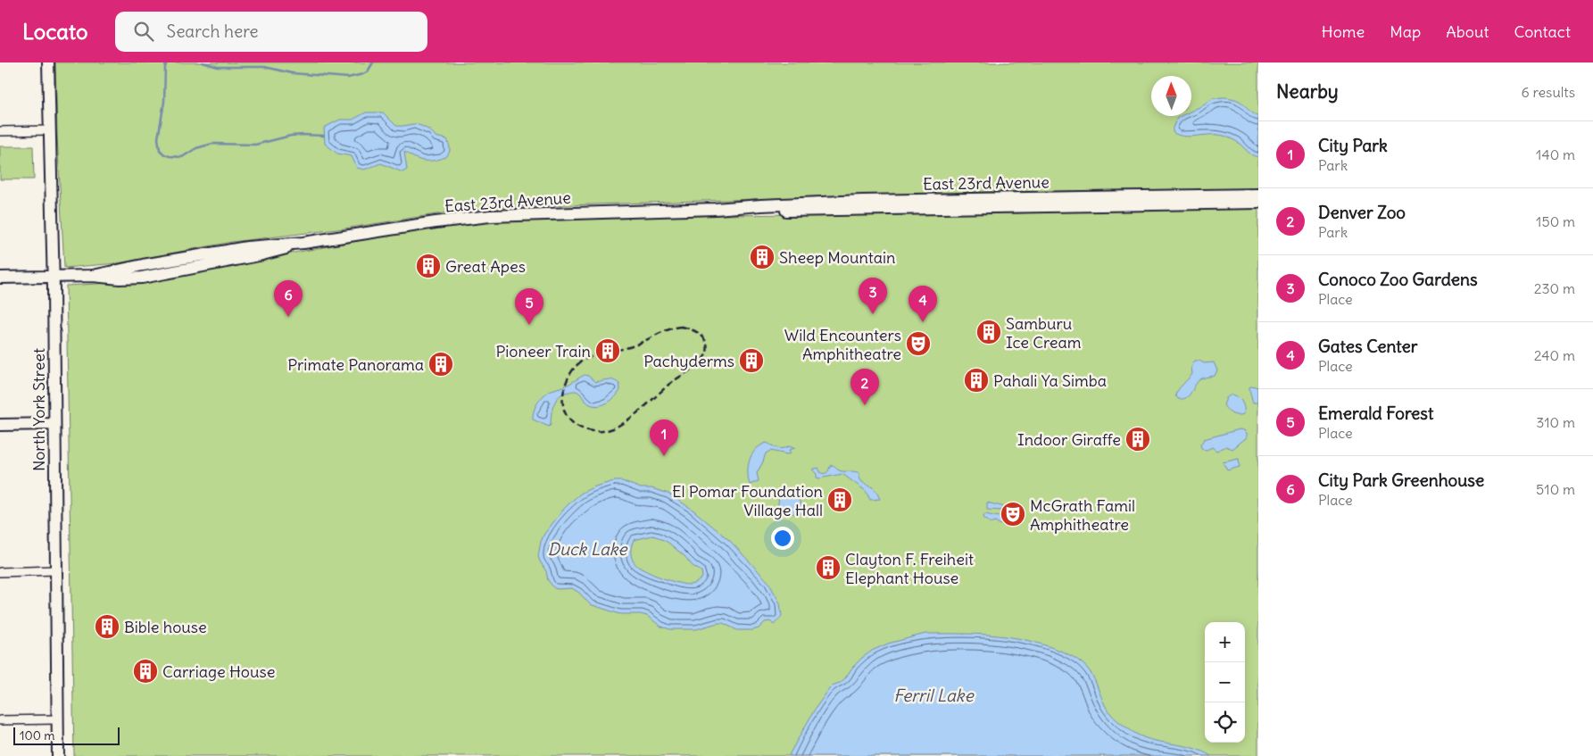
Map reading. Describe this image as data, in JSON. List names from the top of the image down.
{
  "streets": {
    "main road": ["East 23rd Avenue", "North York Street"]
  },
  "crossings": [
    ["East 23rd Avenue", "North York Street"]
  ],
  "water": ["Duck Lake", "Ferril Lake"],
  "places": {
    "building": [
      "Sheep Mountain",
      "Great Apes",
      "Samburu Ice Cream",
      "Pioneer Train",
      "Pachyderms",
      "Primate Panorama",
      "Pahali Ya Simba",
      "Indoor Giraffe",
      "El Pomar Foundation Village Hall",
      "Clayton F. Freiheit Elephant House",
      "Bible house",
      "Carriage House"
    ],
    "theatre": ["Wild Encounters Amphitheatre", "McGrath Famil Amphitheatre"]
  },
  "scale_bar": "100 m",
  "north": "top",
  "page": {
    "header": "Locato",
    "search": "Search here",
    "nav": [
      "Home",
      "Map",
      "About",
      "Contact"
    ],
    "heading": ["Nearby", "6 results"],
    "list": [
      {
        "mark": "1",
        "name": "City Park",
        "note": "Park",
        "value": "140 m"
      },
      {
        "mark": "2",
        "name": "Denver Zoo",
        "note": "Park",
        "value": "150 m"
      },
      {
        "mark": "3",
        "name": "Conoco Zoo Gardens",
        "note": "Place",
        "value": "230 m"
      },
      {
        "mark": "4",
        "name": "Gates Center",
        "note": "Place",
        "value": "240 m"
      },
      {
        "mark": "5",
        "name": "Emerald Forest",
        "note": "Place",
        "value": "310 m"
      },
      {
        "mark": "6",
        "name": "City Park Greenhouse",
        "note": "Place",
        "value": "510 m"
      }
    ],
    "pins": [
      "3",
      "6",
      "4",
      "5",
      "2",
      "1"
    ],
    "map_buttons": ["+", "−"],
    "scale": "100 m"
  }
}
